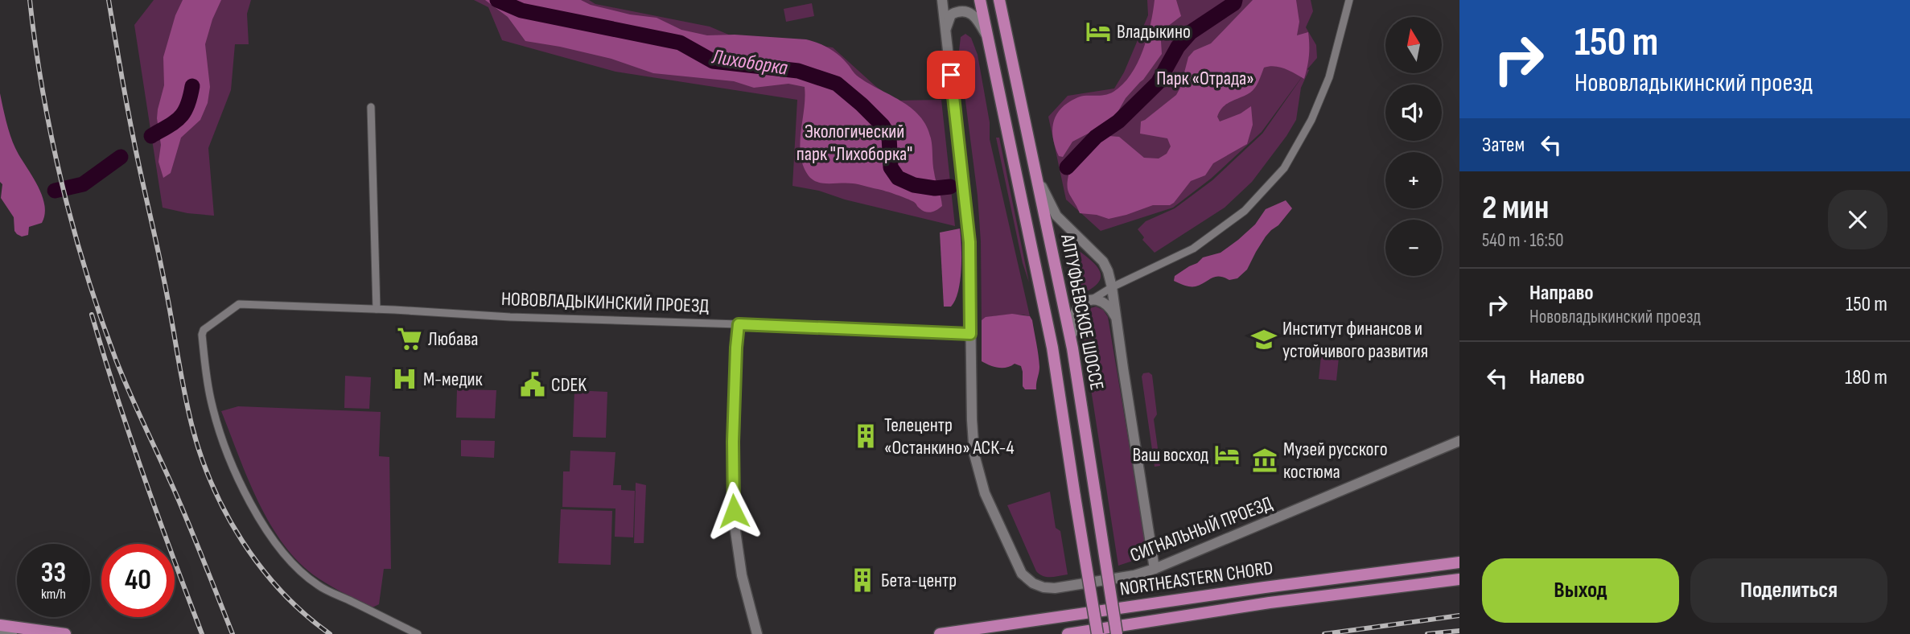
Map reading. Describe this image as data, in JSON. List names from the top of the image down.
{
  "streets": {
    "main road": [
      "НОВОВЛАДЫКИНСКИЙ ПРОЕЗД",
      "АЛТУФЬЕВСКОЕ ШОССЕ",
      "СИГНАЛЬНЫЙ ПРОЕЗД",
      "NORTHEASTERN CHORD"
    ]
  },
  "crossings": [
    ["НОВОВЛАДЫКИНСКИЙ ПРОЕЗД", "СИГНАЛЬНЫЙ ПРОЕЗД"]
  ],
  "water": ["Лихоборка"],
  "parks": ["Парк «Отрада»", "Экологический парк \"Лихоборка\""],
  "places": {
    "hotel": ["Владыкино", "Ваш восход"],
    "supermarket": ["Любава"],
    "school or university": ["Институт финансов и устойчивого развития"],
    "hospital": ["М-медик"],
    "public building": ["CDEK"],
    "building": ["Телецентр «Останкино» АСК-4", "Бета-центр"],
    "museum": ["Музей русского костюма"]
  },
  "north": "top",
  "page": {
    "turn": ["150 m", "Нововладыкинский проезд"],
    "map_buttons": ["+", "−"],
    "then": "Затем",
    "heading": ["2 мин", "540 m · 16:50"],
    "list": [
      {
        "name": "Направо",
        "note": "Нововладыкинский проезд",
        "value": "150 m"
      },
      {
        "name": "Налево",
        "value": "180 m"
      }
    ],
    "speed": "33 km/h",
    "limit": "40",
    "buttons": ["Выход", "Поделиться"]
  }
}
